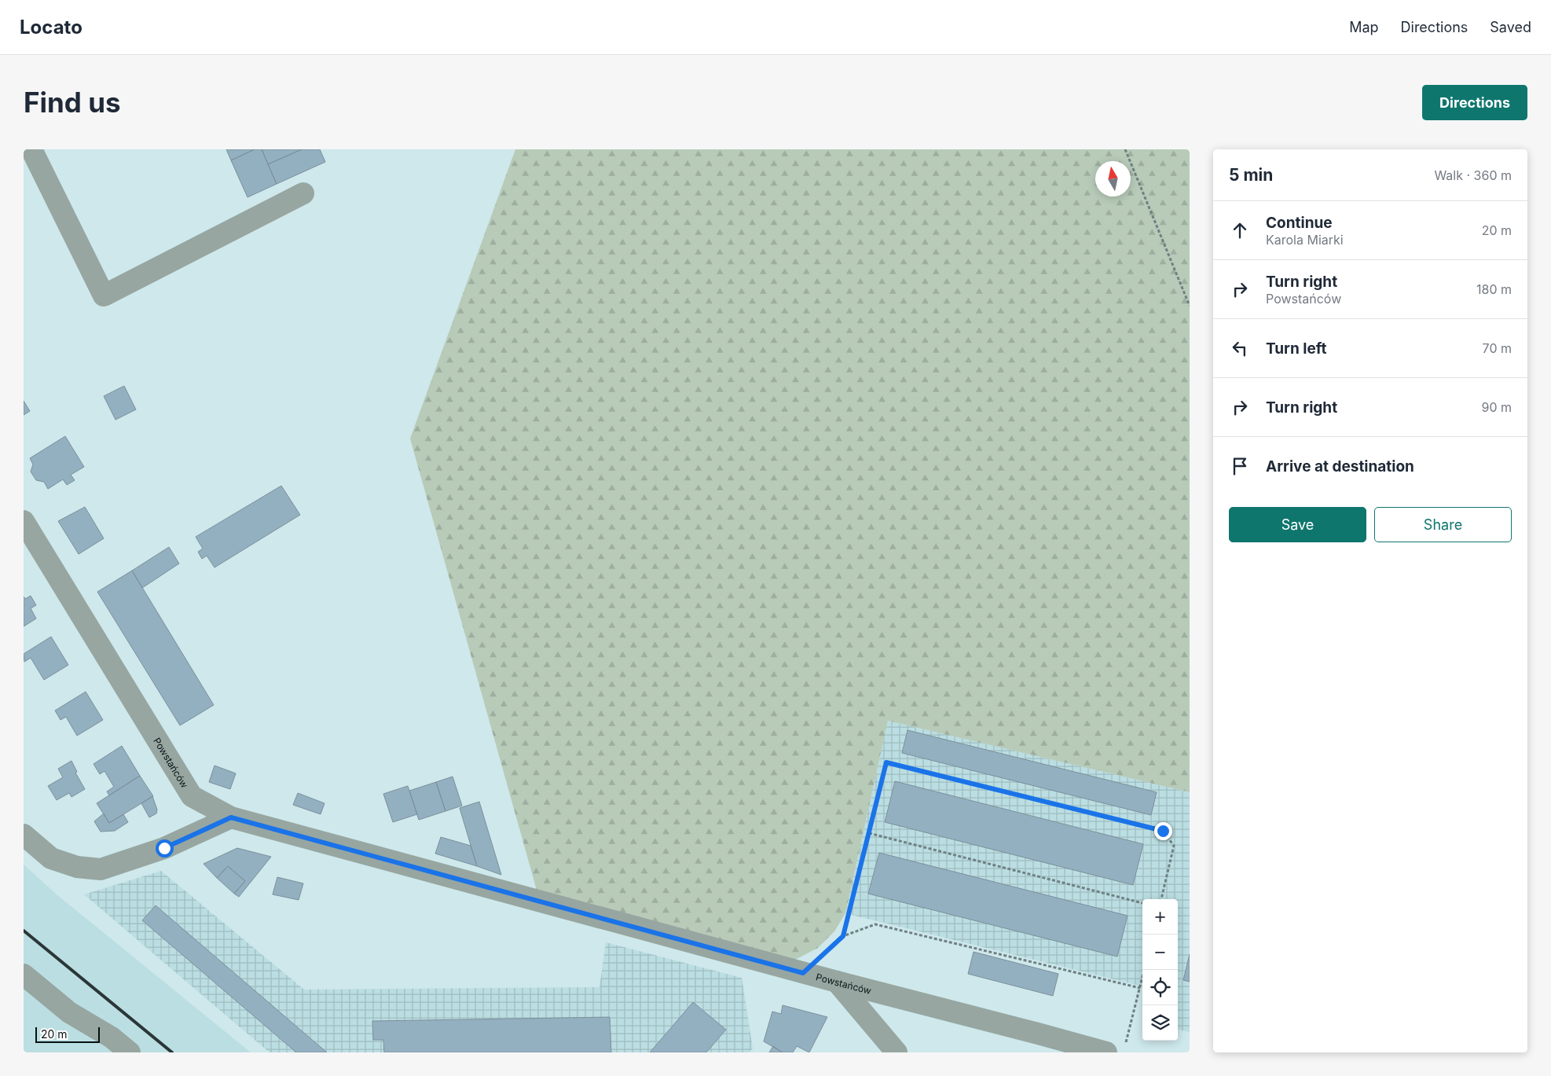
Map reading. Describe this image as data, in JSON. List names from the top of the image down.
{
  "streets": {
    "street": ["Powstańców"]
  },
  "scale_bar": "20 m",
  "north": "top",
  "page": {
    "header": "Locato",
    "nav": ["Map", "Directions", "Saved"],
    "buttons": [
      "Directions",
      ["Save", "Share"]
    ],
    "title": "Find us",
    "heading": ["5 min", "Walk · 360 m"],
    "list": [
      ["Continue", "Karola Miarki", "20 m"],
      ["Turn right", "Powstańców", "180 m"],
      ["Turn left", "70 m"],
      ["Turn right", "90 m"],
      "Arrive at destination"
    ],
    "map_buttons": ["+", "−"],
    "scale": "20 m"
  }
}
